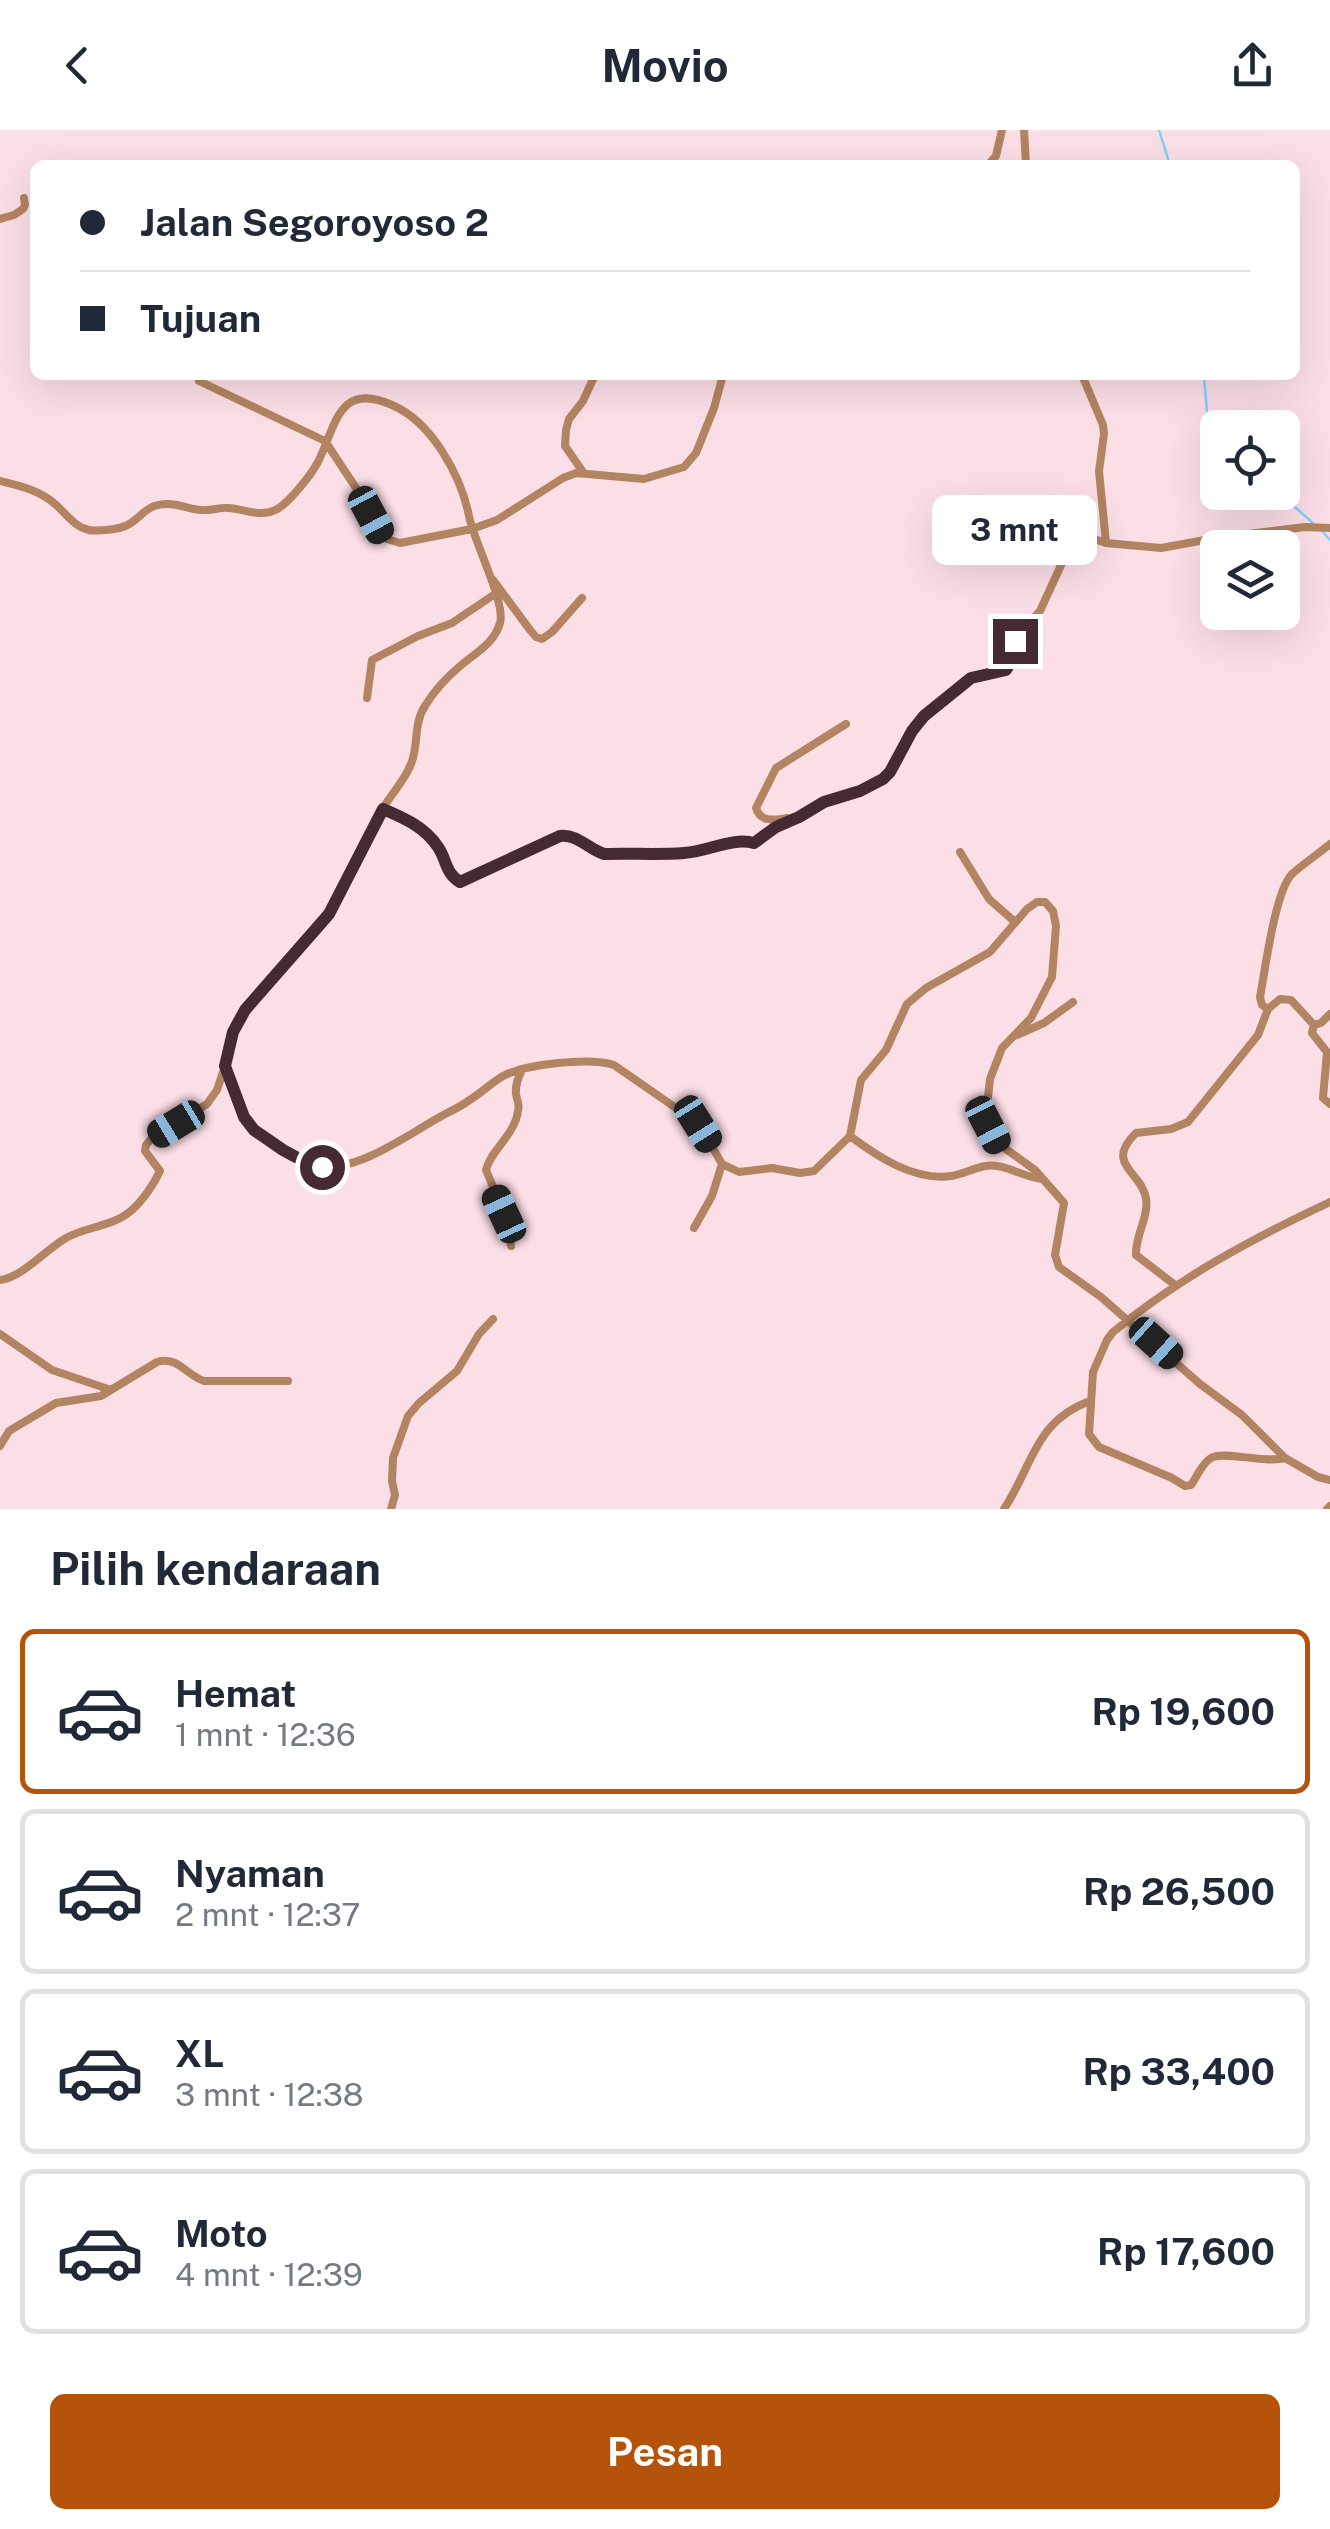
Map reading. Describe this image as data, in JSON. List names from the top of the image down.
{
  "page": {
    "header": "Movio",
    "banner": ["Jalan Segoroyoso 2", "Tujuan"],
    "bubble": "3 mnt",
    "heading": "Pilih kendaraan",
    "list": [
      {
        "name": "Hemat",
        "note": "1 mnt · 12:36",
        "value": "Rp 19,600"
      },
      {
        "name": "Nyaman",
        "note": "2 mnt · 12:37",
        "value": "Rp 26,500"
      },
      {
        "name": "XL",
        "note": "3 mnt · 12:38",
        "value": "Rp 33,400"
      },
      {
        "name": "Moto",
        "note": "4 mnt · 12:39",
        "value": "Rp 17,600"
      }
    ],
    "buttons": "Pesan"
  }
}
